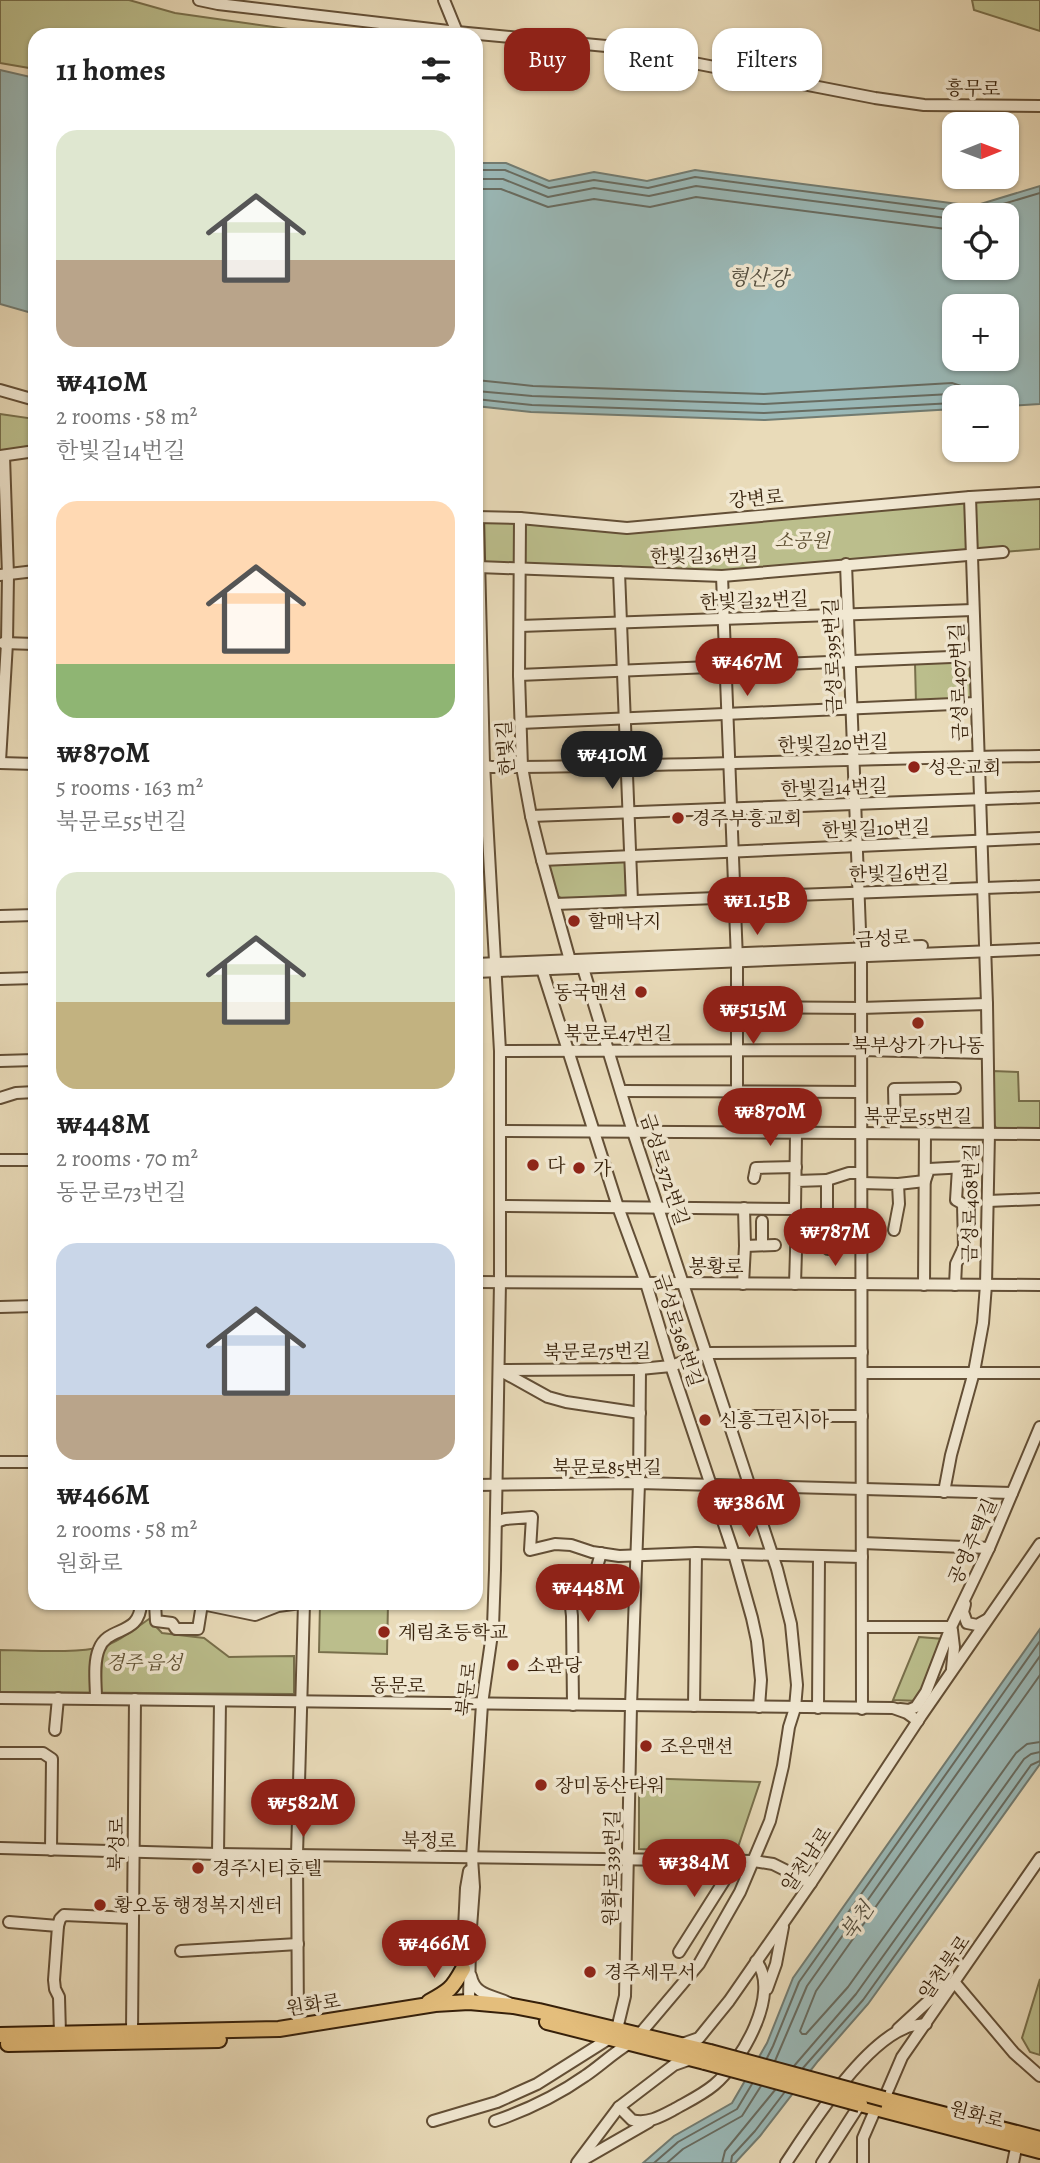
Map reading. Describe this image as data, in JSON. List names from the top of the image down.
{
  "streets": {
    "main road": ["원화로"],
    "street": [
      "흥무로",
      "강변로",
      "한빛길36번길",
      "한빛길32번길",
      "금성로395번길",
      "금성로407번길",
      "한빛길20번길",
      "한빛길",
      "한빛길14번길",
      "한빛길10번길",
      "한빛길6번길",
      "금성로",
      "북문로47번길",
      "북문로55번길",
      "금성로372번길",
      "금성로408번길",
      "봉황로",
      "금성로368번길",
      "북문로75번길",
      "북문로85번길",
      "공영주택길",
      "동문로",
      "북문로",
      "북정로",
      "북성로",
      "알천남로",
      "원화로339번길",
      "알천북로"
    ]
  },
  "crossings": [
    ["강변로", "금성로407번길"],
    ["강변로", "한빛길"],
    ["한빛길36번길", "금성로395번길"],
    ["한빛길36번길", "금성로407번길"],
    ["한빛길36번길", "한빛길"],
    ["한빛길32번길", "금성로395번길"],
    ["한빛길32번길", "금성로407번길"],
    ["한빛길32번길", "한빛길"],
    ["금성로395번길", "한빛길20번길"],
    ["금성로395번길", "한빛길14번길"],
    ["금성로395번길", "한빛길10번길"],
    ["금성로395번길", "한빛길6번길"],
    ["금성로395번길", "금성로"],
    ["금성로395번길", "북문로47번길"],
    ["금성로395번길", "북문로55번길"],
    ["금성로395번길", "금성로372번길"],
    ["금성로395번길", "봉황로"],
    ["금성로395번길", "북문로75번길"],
    ["금성로395번길", "북문로85번길"],
    ["금성로395번길", "동문로"],
    ["금성로407번길", "한빛길20번길"],
    ["금성로407번길", "한빛길14번길"],
    ["금성로407번길", "한빛길10번길"],
    ["금성로407번길", "한빛길6번길"],
    ["금성로407번길", "금성로"],
    ["금성로407번길", "금성로408번길"],
    ["한빛길20번길", "한빛길"],
    ["한빛길", "한빛길14번길"],
    ["한빛길", "한빛길10번길"],
    ["한빛길", "한빛길6번길"],
    ["한빛길", "금성로"],
    ["한빛길", "금성로372번길"],
    ["금성로", "금성로372번길"],
    ["금성로", "금성로408번길"],
    ["금성로", "금성로368번길"],
    ["금성로", "북문로"],
    ["북문로47번길", "금성로372번길"],
    ["북문로47번길", "금성로408번길"],
    ["북문로47번길", "금성로368번길"],
    ["북문로47번길", "북문로"],
    ["북문로55번길", "금성로372번길"],
    ["북문로55번길", "금성로408번길"],
    ["북문로55번길", "금성로368번길"],
    ["북문로55번길", "북문로"],
    ["금성로372번길", "봉황로"],
    ["금성로372번길", "북문로75번길"],
    ["금성로372번길", "북문로85번길"],
    ["금성로372번길", "동문로"],
    ["금성로372번길", "북정로"],
    ["금성로372번길", "원화로"],
    ["금성로408번길", "봉황로"],
    ["금성로408번길", "북문로85번길"],
    ["봉황로", "금성로368번길"],
    ["봉황로", "북문로"],
    ["금성로368번길", "북문로75번길"],
    ["금성로368번길", "북문로85번길"],
    ["금성로368번길", "동문로"],
    ["북문로75번길", "북문로"],
    ["북문로75번길", "원화로339번길"],
    ["북문로85번길", "공영주택길"],
    ["북문로85번길", "북문로"],
    ["북문로85번길", "원화로339번길"],
    ["공영주택길", "알천남로"],
    ["동문로", "북문로"],
    ["동문로", "북성로"],
    ["동문로", "알천남로"],
    ["동문로", "원화로339번길"],
    ["북문로", "북정로"],
    ["북문로", "원화로"],
    ["북정로", "북성로"],
    ["북정로", "알천남로"],
    ["북정로", "원화로339번길"],
    ["북성로", "원화로"],
    ["알천남로", "원화로"],
    ["원화로339번길", "원화로"],
    ["알천북로", "원화로"]
  ],
  "water": ["형산강", "북천"],
  "parks": ["소공원", "경주 읍성"],
  "places": [
    "성은교회",
    "경주부흥교회",
    "할매낙지",
    "동국맨션",
    "북부상가 가나동",
    "다",
    "가",
    "신흥그린시아",
    "계림초등학교",
    "소판당",
    "조은맨션",
    "장미동산타워",
    "경주시티호텔",
    "황오동 행정복지센터",
    "경주세무서"
  ],
  "north": "right",
  "page": {
    "chip": ["Buy", "Rent", "Filters"],
    "heading": "11 homes",
    "map_buttons": ["+", "−"],
    "list": [
      {
        "name": "₩410M",
        "note": "2 rooms · 58 m² · 한빛길14번길"
      },
      {
        "name": "₩870M",
        "note": "5 rooms · 163 m² · 북문로55번길"
      },
      {
        "name": "₩448M",
        "note": "2 rooms · 70 m² · 동문로73번길"
      },
      {
        "name": "₩466M",
        "note": "2 rooms · 58 m² · 원화로"
      }
    ],
    "price": [
      "₩467M",
      "₩410M",
      "₩1.15B",
      "₩515M",
      "₩870M",
      "₩787M",
      "₩386M",
      "₩448M",
      "₩582M",
      "₩384M",
      "₩466M"
    ]
  }
}
